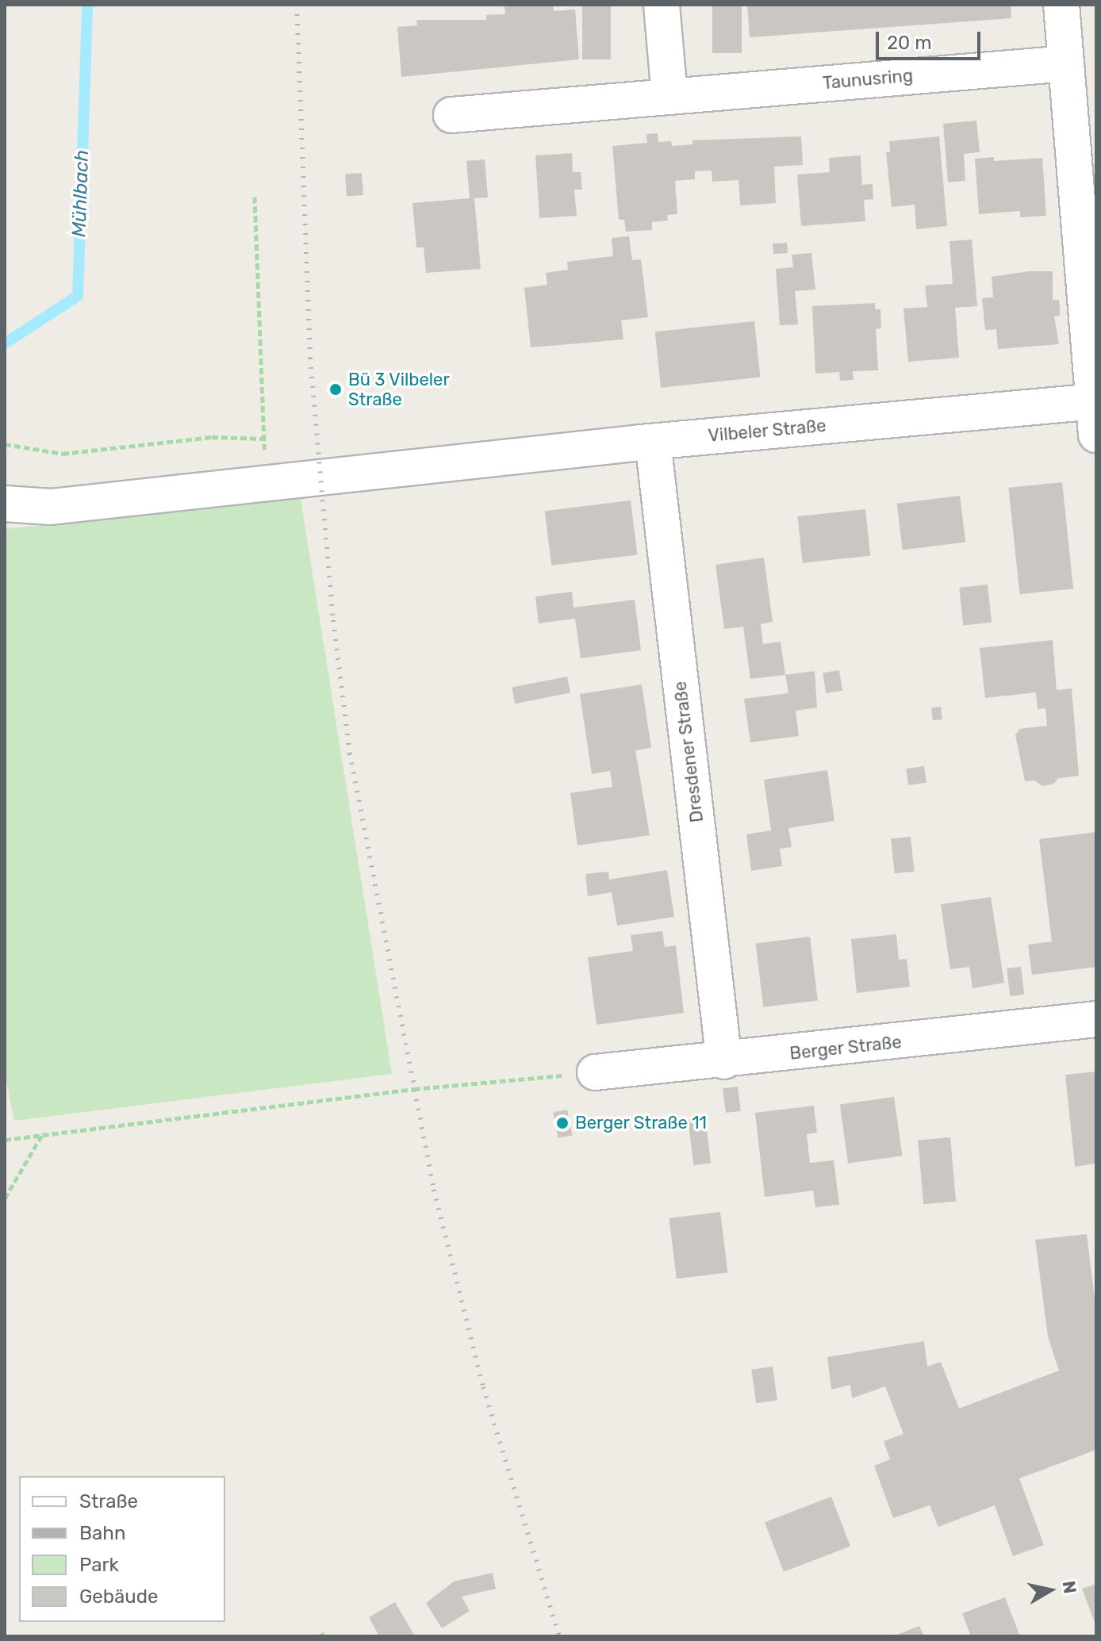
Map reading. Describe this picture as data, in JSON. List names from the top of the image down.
{
  "streets": {
    "street": [
      "Taunusring",
      "Vilbeler Straße",
      "Dresdener Straße",
      "Berger Straße"
    ]
  },
  "crossings": [
    ["Vilbeler Straße", "Dresdener Straße"],
    ["Dresdener Straße", "Berger Straße"]
  ],
  "water": ["Mühlbach"],
  "places": ["Bü 3 Vilbeler Straße", "Berger Straße 11"],
  "legend": [
    "Straße",
    "Bahn",
    "Park",
    "Gebäude"
  ],
  "scale_bar": "20 m",
  "north": "right"
}
